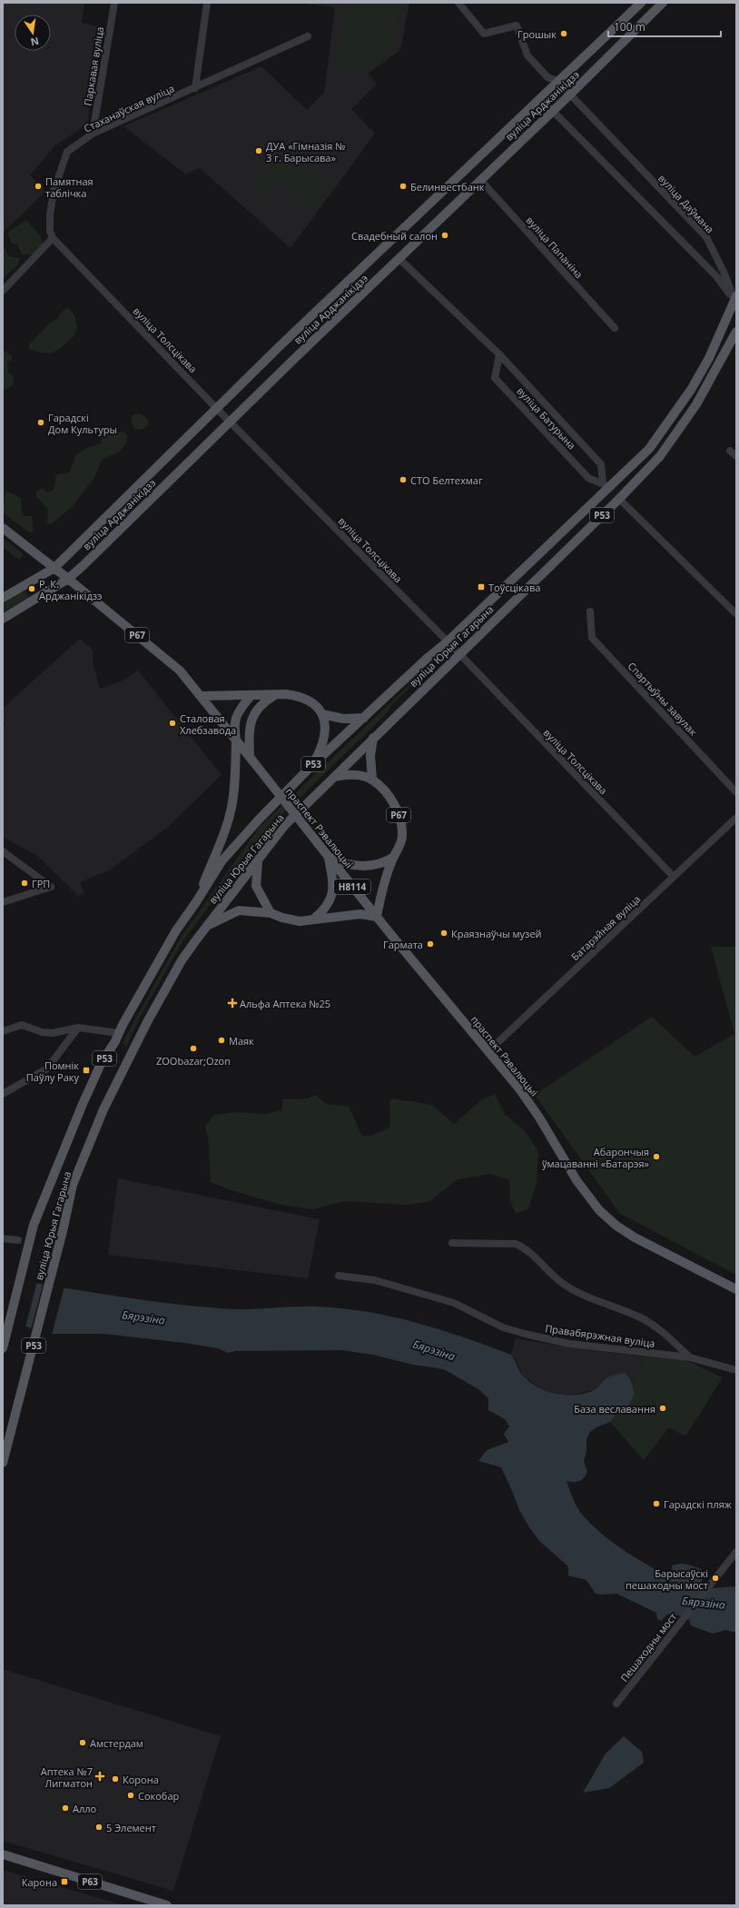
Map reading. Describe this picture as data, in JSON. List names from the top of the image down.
{
  "streets": {
    "main road": [
      "вуліца Арджанікідзэ",
      "Р53",
      "Р67",
      "вуліца Юрыя Гагарына",
      "праспект Рэвалюцыі",
      "Н8114",
      "Р63"
    ],
    "street": [
      "Паркавая вуліца",
      "Стаханаўская вуліца",
      "вуліца Даўмана",
      "вуліца Папаніна",
      "вуліца Толсцікава",
      "вуліца Батурына",
      "Спартыўны завулак",
      "Батарэйная вуліца",
      "Правабярэжная вуліца",
      "Пешаходны мост"
    ]
  },
  "crossings": [
    ["Паркавая вуліца", "Стаханаўская вуліца"],
    ["вуліца Арджанікідзэ", "вуліца Даўмана"],
    ["вуліца Арджанікідзэ", "вуліца Папаніна"],
    ["вуліца Арджанікідзэ", "вуліца Толсцікава"],
    ["вуліца Арджанікідзэ", "вуліца Батурына"],
    ["вуліца Арджанікідзэ", "праспект Рэвалюцыі"],
    ["Стаханаўская вуліца", "вуліца Толсцікава"],
    ["вуліца Даўмана", "вуліца Юрыя Гагарына"],
    ["вуліца Толсцікава", "вуліца Юрыя Гагарына"],
    ["вуліца Толсцікава", "Батарэйная вуліца"],
    ["вуліца Батурына", "вуліца Юрыя Гагарына"],
    ["Р67", "вуліца Юрыя Гагарына"],
    ["Р67", "праспект Рэвалюцыі"],
    ["праспект Рэвалюцыі", "Батарэйная вуліца"]
  ],
  "water": ["Бярэзіна"],
  "places": {
    "other": [
      "Грошык",
      "ДУА «Гімназія № 3 г. Барысава»",
      "Памятная таблічка",
      "Белинвестбанк",
      "Свадебный салон",
      "Гарадскі Дом Культуры",
      "СТО Белтехмаг",
      "Р. К. Арджанікідзэ",
      "Сталовая Хлебзавода",
      "ГРП",
      "Краязнаўчы музей",
      "Гармата",
      "Маяк",
      "ZOObazar;Ozon",
      "Абарончыя ўмацаванні «Батарэя»",
      "База веславання",
      "Гарадскі пляж",
      "Барысаўскі пешаходны мост",
      "Амстердам",
      "Корона",
      "Сокобар",
      "Алло",
      "5 Элемент"
    ],
    "transit": ["Тоўсцікава", "Помнік Паўлу Раку", "Карона"],
    "health": ["Альфа Аптека №25", "Аптека №7 Лигматон"]
  },
  "scale_bar": "100 m",
  "north": "bottom"
}
